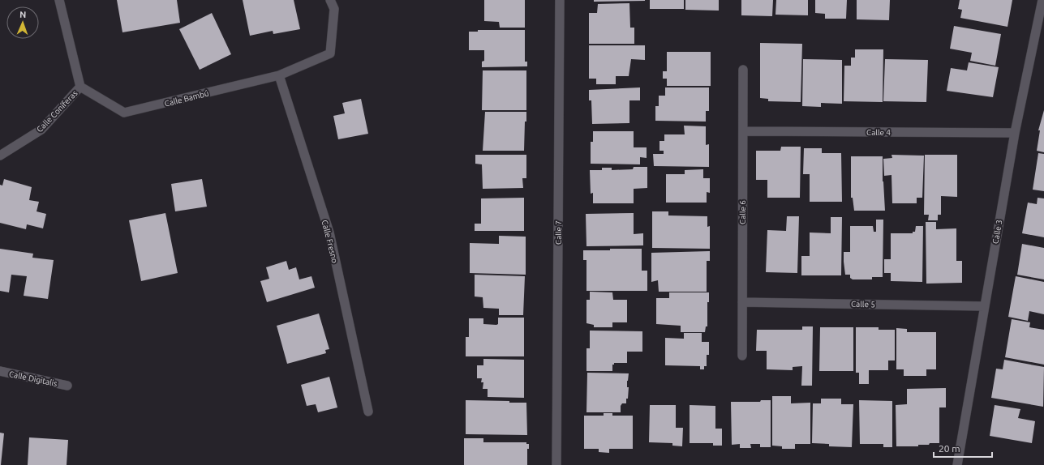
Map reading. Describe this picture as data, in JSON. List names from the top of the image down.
{
  "streets": {
    "street": [
      "Calle Bambú",
      "Calle Coníferas",
      "Calle 4",
      "Calle 6",
      "Calle 3",
      "Calle 7",
      "Calle Fresno",
      "Calle 5",
      "Calle Digitalis"
    ]
  },
  "crossings": [
    ["Calle Bambú", "Calle Coníferas"],
    ["Calle Bambú", "Calle Fresno"],
    ["Calle 4", "Calle 6"],
    ["Calle 4", "Calle 3"],
    ["Calle 6", "Calle 5"],
    ["Calle 3", "Calle 5"]
  ],
  "scale_bar": "20 m",
  "north": "top"
}
